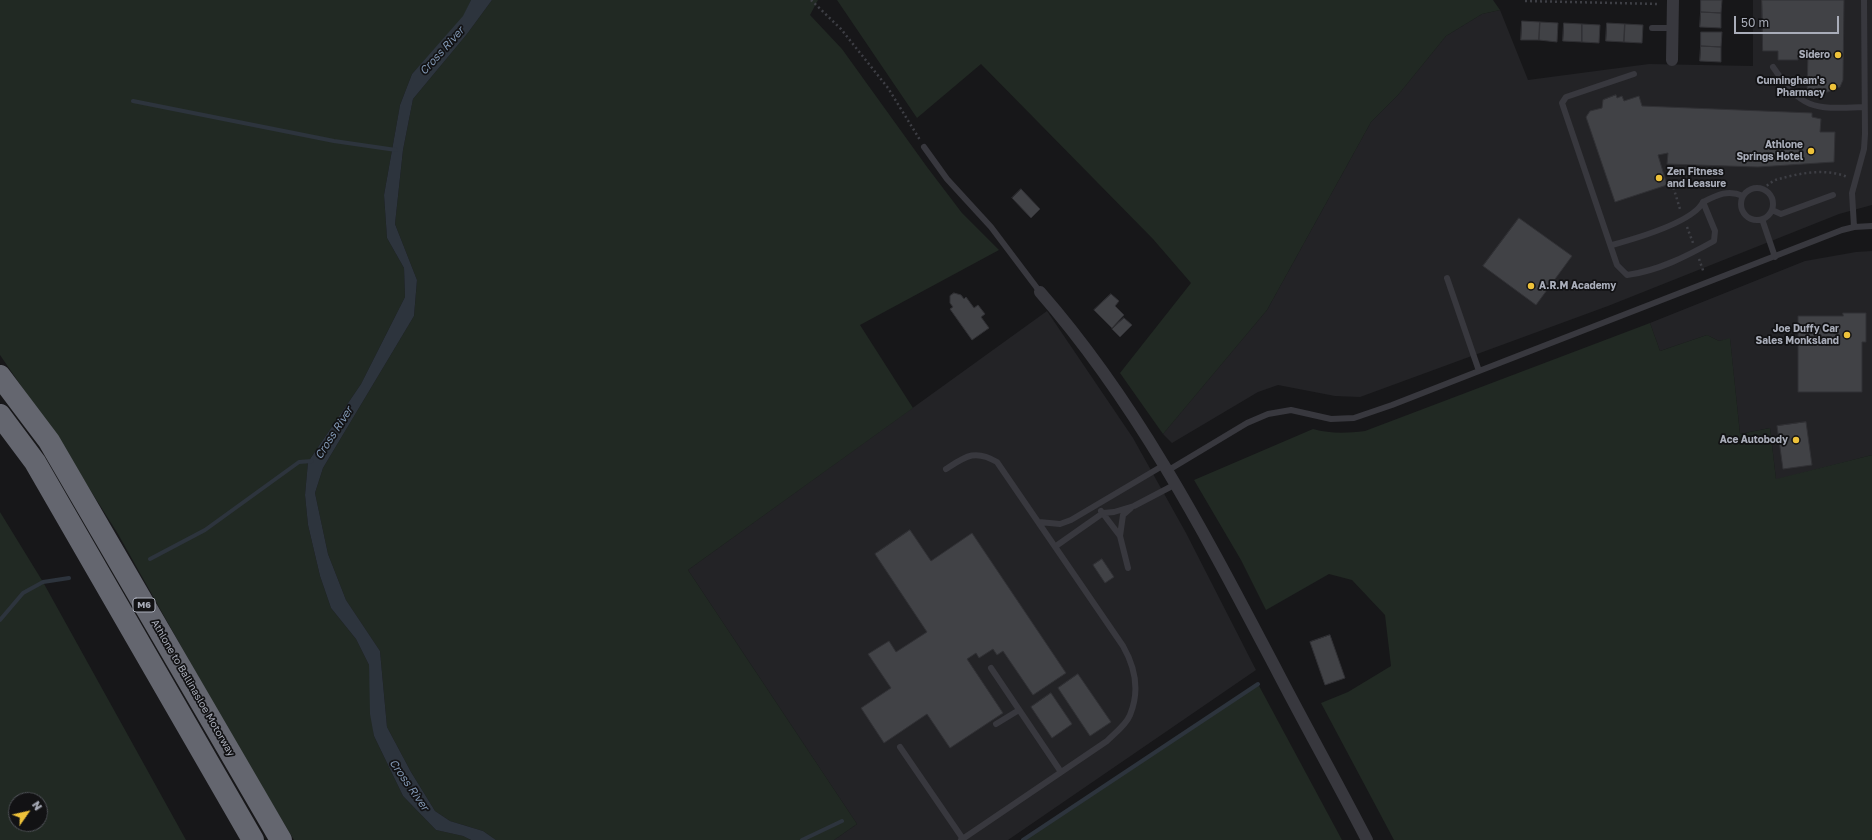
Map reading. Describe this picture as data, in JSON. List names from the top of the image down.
{
  "streets": {
    "highway": ["M6", "Athlone to Ballinasloe Motorway"]
  },
  "water": ["Cross River"],
  "places": [
    "Sidero",
    "Cunningham's Pharmacy",
    "Athlone Springs Hotel",
    "Zen Fitness and Leasure",
    "A.R.M Academy",
    "Joe Duffy Car Sales Monksland",
    "Ace Autobody"
  ],
  "scale_bar": "50 m",
  "north": "top right"
}
